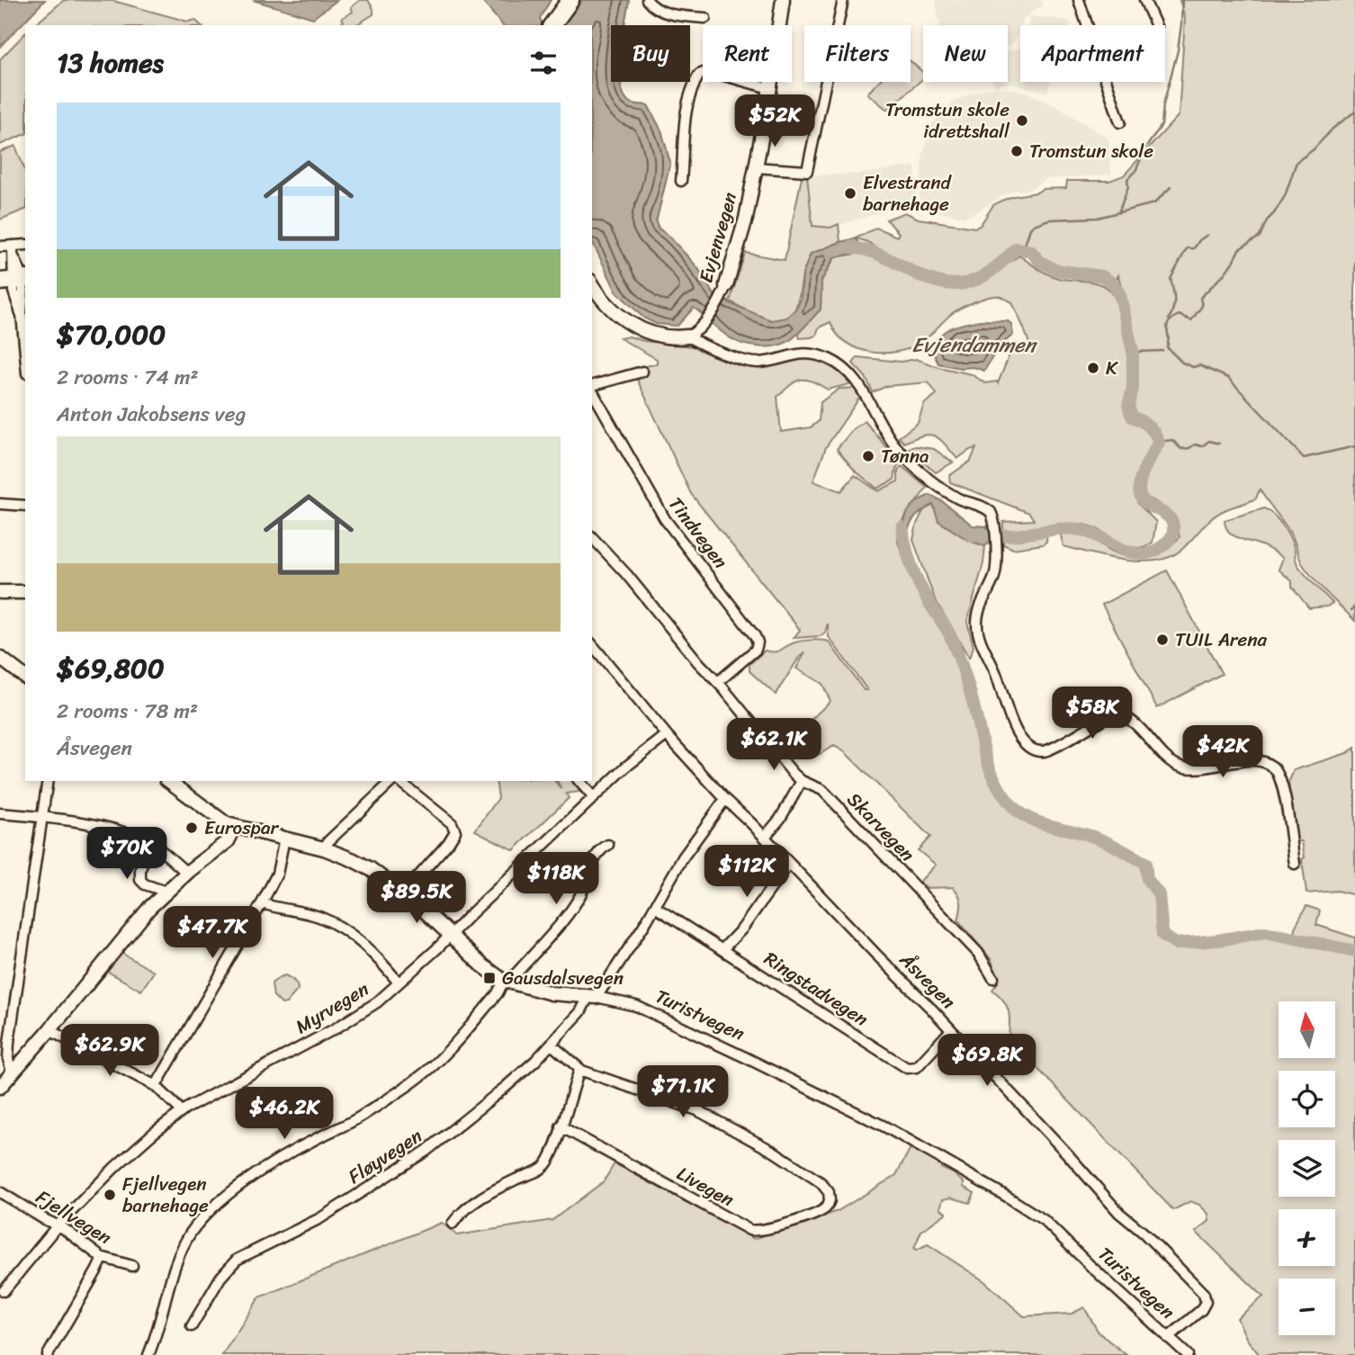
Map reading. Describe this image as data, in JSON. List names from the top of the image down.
{
  "streets": {
    "street": [
      "Evjenvegen",
      "Tindvegen",
      "Skarvegen",
      "Åsvegen",
      "Ringstadvegen",
      "Myrvegen",
      "Turistvegen",
      "Fløyvegen",
      "Livegen",
      "Fjellvegen"
    ]
  },
  "crossings": [
    ["Tindvegen", "Skarvegen"],
    ["Åsvegen", "Ringstadvegen"],
    ["Åsvegen", "Myrvegen"],
    ["Åsvegen", "Turistvegen"],
    ["Åsvegen", "Fløyvegen"],
    ["Ringstadvegen", "Fløyvegen"],
    ["Myrvegen", "Turistvegen"],
    ["Myrvegen", "Fjellvegen"],
    ["Turistvegen", "Fløyvegen"]
  ],
  "water": ["Evjendammen"],
  "places": {
    "other": [
      "Tromstun skole idrettshall",
      "Tromstun skole",
      "Elvestrand barnehage",
      "K",
      "Tønna",
      "TUIL Arena",
      "Eurospar",
      "Fjellvegen barnehage"
    ],
    "transit": ["Gausdalsvegen"]
  },
  "north": "top",
  "page": {
    "chip": [
      "Buy",
      "Rent",
      "Filters",
      "New",
      "Apartment"
    ],
    "heading": "13 homes",
    "price": [
      "$52K",
      "$58K",
      "$62.1K",
      "$42K",
      "$70K",
      "$112K",
      "$118K",
      "$89.5K",
      "$47.7K",
      "$62.9K",
      "$69.8K",
      "$71.1K",
      "$46.2K"
    ],
    "list": [
      {
        "name": "$70,000",
        "note": "2 rooms · 74 m² · Anton Jakobsens veg"
      },
      {
        "name": "$69,800",
        "note": "2 rooms · 78 m² · Åsvegen"
      }
    ],
    "map_buttons": ["+", "−"]
  }
}
